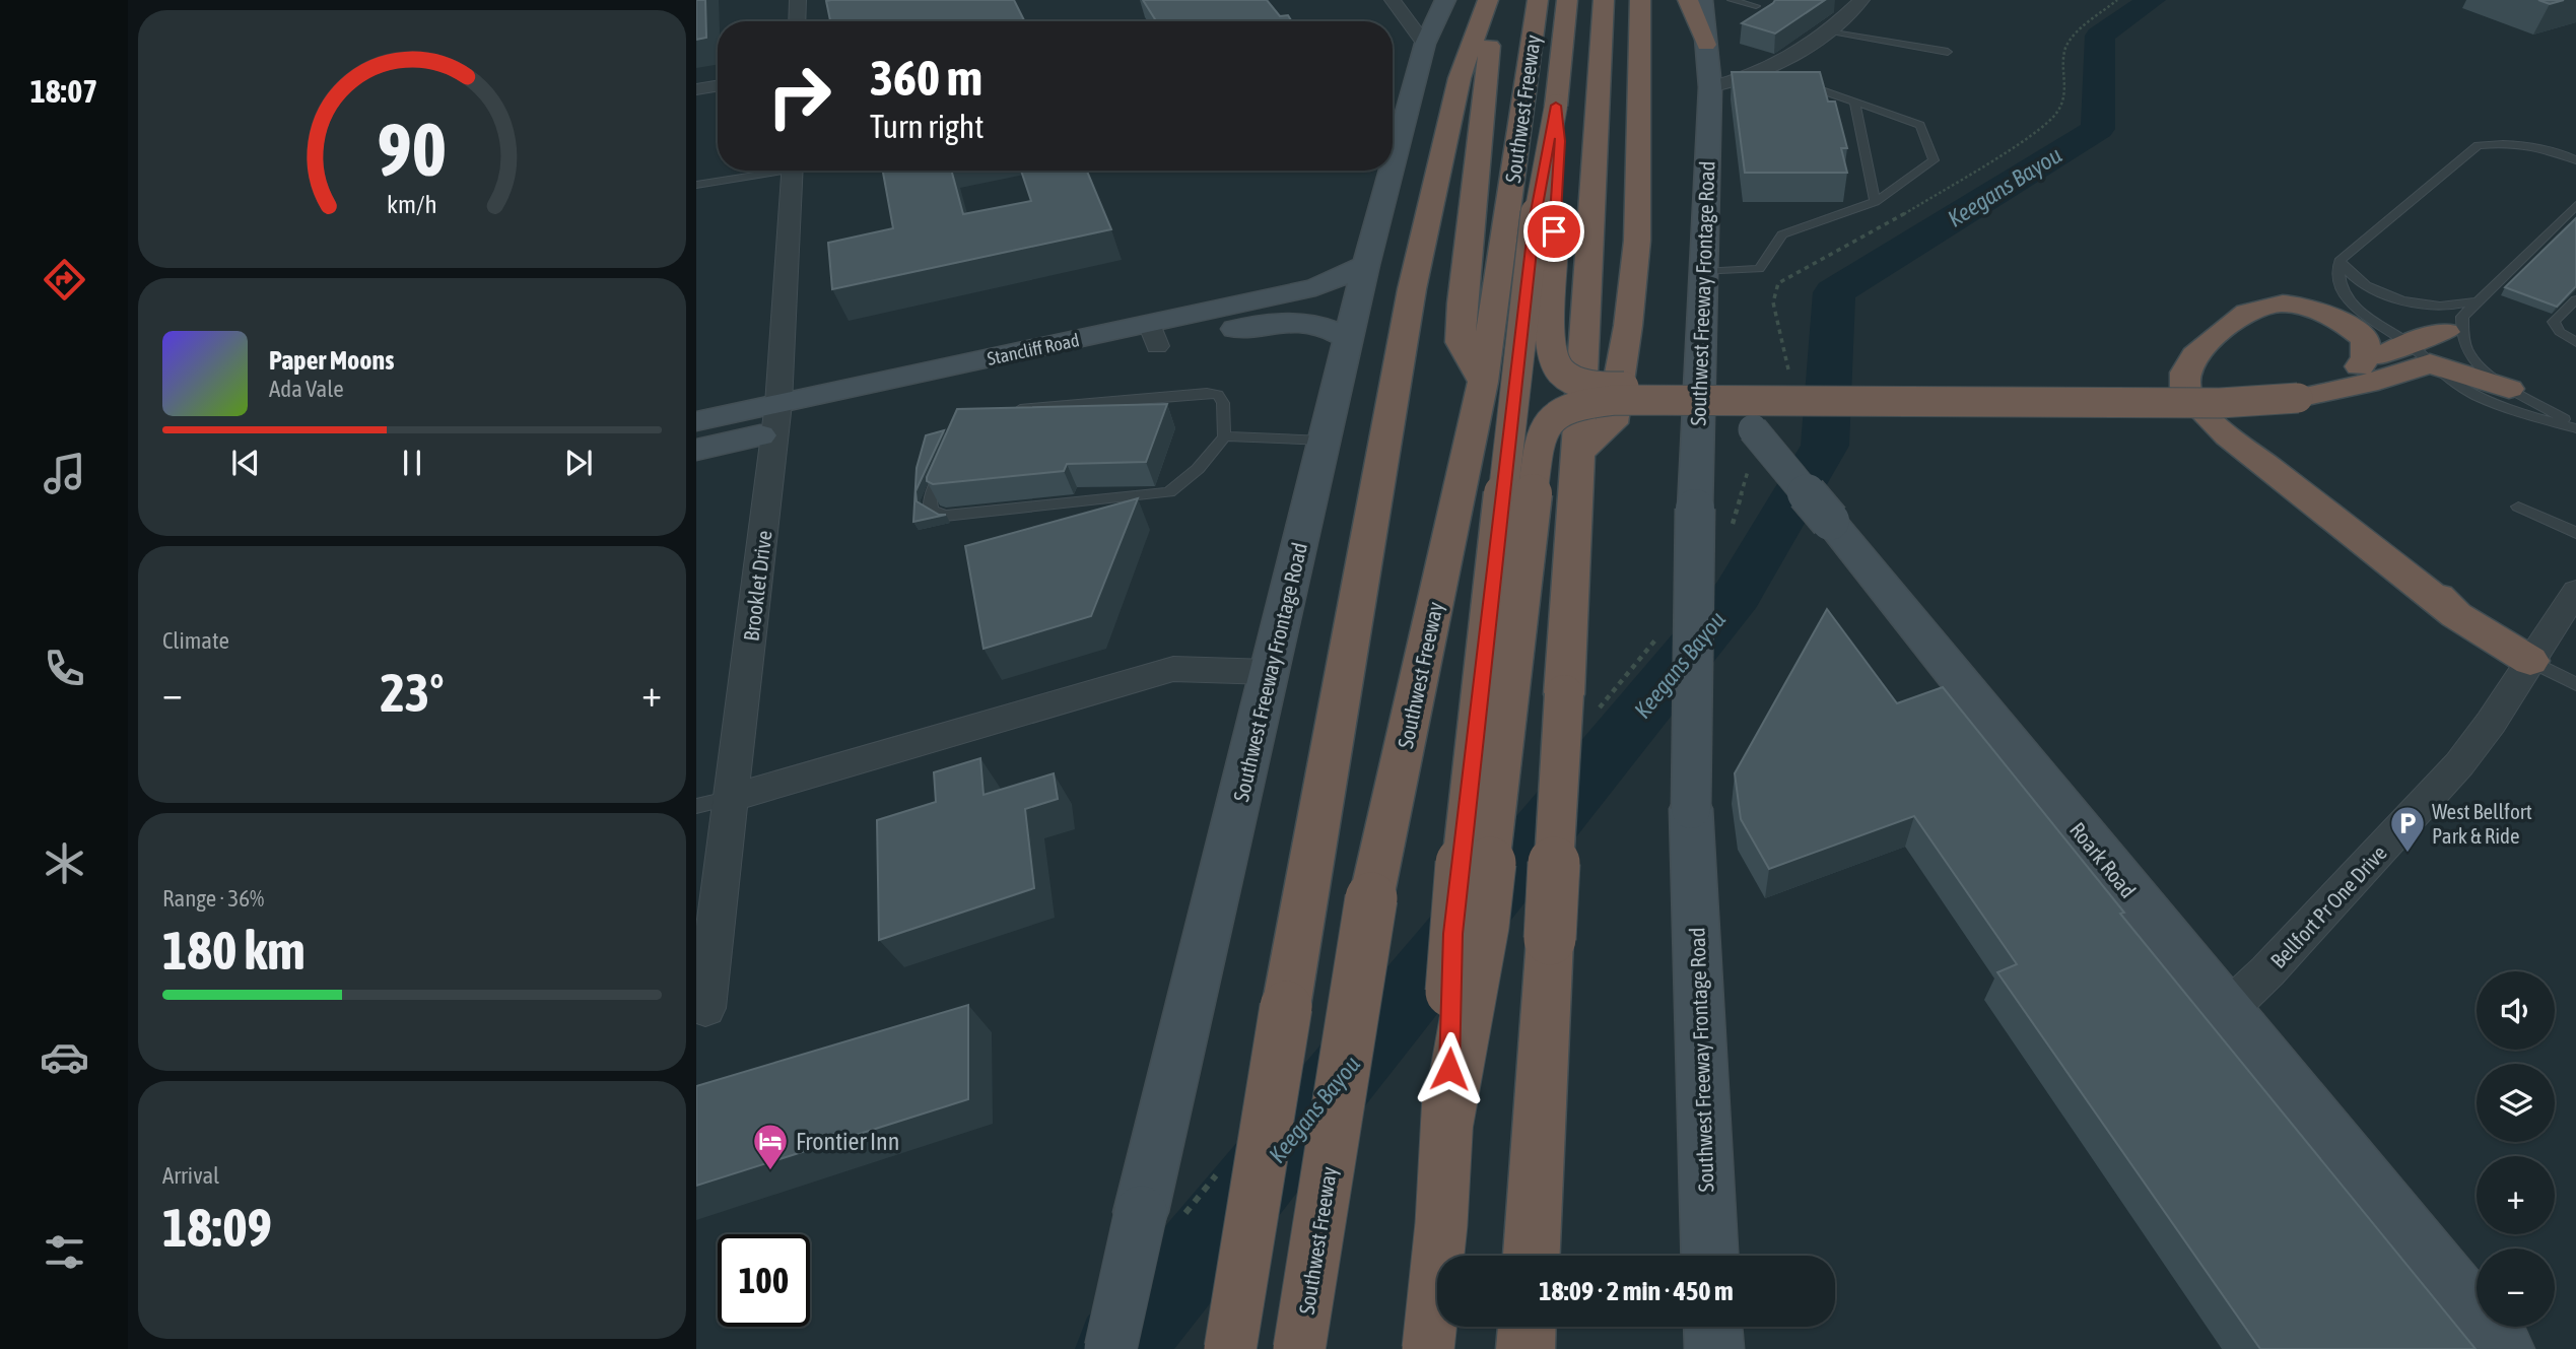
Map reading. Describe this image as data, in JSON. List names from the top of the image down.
{
  "streets": {
    "highway": ["Southwest Freeway"],
    "main road": ["Southwest Freeway Frontage Road", "Stancliff Road", "Roark Road"],
    "street": ["Brooklet Drive", "Bellfort Pr One Drive"]
  },
  "crossings": [
    ["Southwest Freeway Frontage Road", "Stancliff Road"],
    ["Southwest Freeway Frontage Road", "Roark Road"],
    ["Stancliff Road", "Brooklet Drive"],
    ["Roark Road", "Bellfort Pr One Drive"]
  ],
  "water": ["Keegans Bayou"],
  "places": {
    "parking": ["West Bellfort Park & Ride"],
    "hotel": ["Frontier Inn"]
  },
  "page": {
    "tabs": "18:07",
    "turn": ["360 m", "Turn right"],
    "song": ["Paper Moons", "Ada Vale"],
    "tile": [
      "Climate",
      ["Range · 36%", "180 km"],
      ["Arrival", "18:09"]
    ],
    "heat": ["−", "23°", "+"],
    "map_buttons": ["+", "−"],
    "limit": "100",
    "trip": "18:09 · 2 min · 450 m",
    "gauge": ["90", "km/h"]
  }
}
